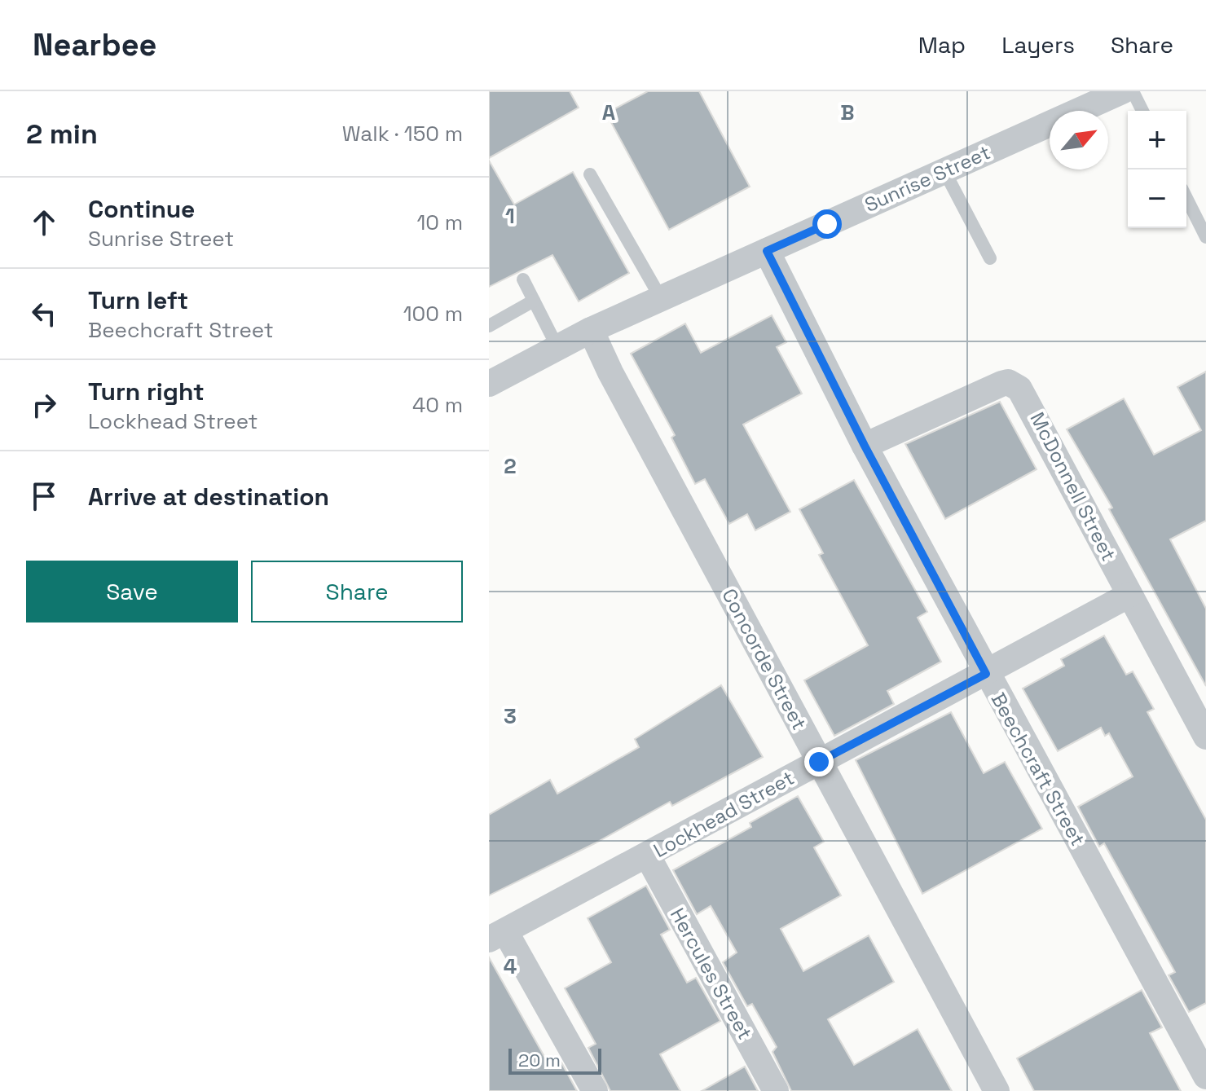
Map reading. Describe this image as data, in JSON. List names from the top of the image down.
{
  "streets": {
    "street": [
      "Sunrise Street",
      "McDonnell Street",
      "Concorde Street",
      "Beechcraft Street",
      "Lockhead Street",
      "Hercules Street"
    ]
  },
  "crossings": [
    ["Sunrise Street", "Concorde Street"],
    ["Sunrise Street", "Beechcraft Street"],
    ["McDonnell Street", "Beechcraft Street"],
    ["McDonnell Street", "Lockhead Street"],
    ["Concorde Street", "Lockhead Street"],
    ["Beechcraft Street", "Lockhead Street"],
    ["Lockhead Street", "Hercules Street"]
  ],
  "scale_bar": "20 m",
  "north": "top right",
  "page": {
    "header": "Nearbee",
    "nav": ["Map", "Layers", "Share"],
    "heading": ["2 min", "Walk · 150 m"],
    "map_buttons": ["+", "−"],
    "list": [
      ["Continue", "Sunrise Street", "10 m"],
      ["Turn left", "Beechcraft Street", "100 m"],
      ["Turn right", "Lockhead Street", "40 m"],
      "Arrive at destination"
    ],
    "buttons": ["Save", "Share"],
    "scale": "20 m"
  },
  "grid": {
    "columns": ["A", "B"],
    "rows": [
      "1",
      "2",
      "3",
      "4"
    ]
  }
}
